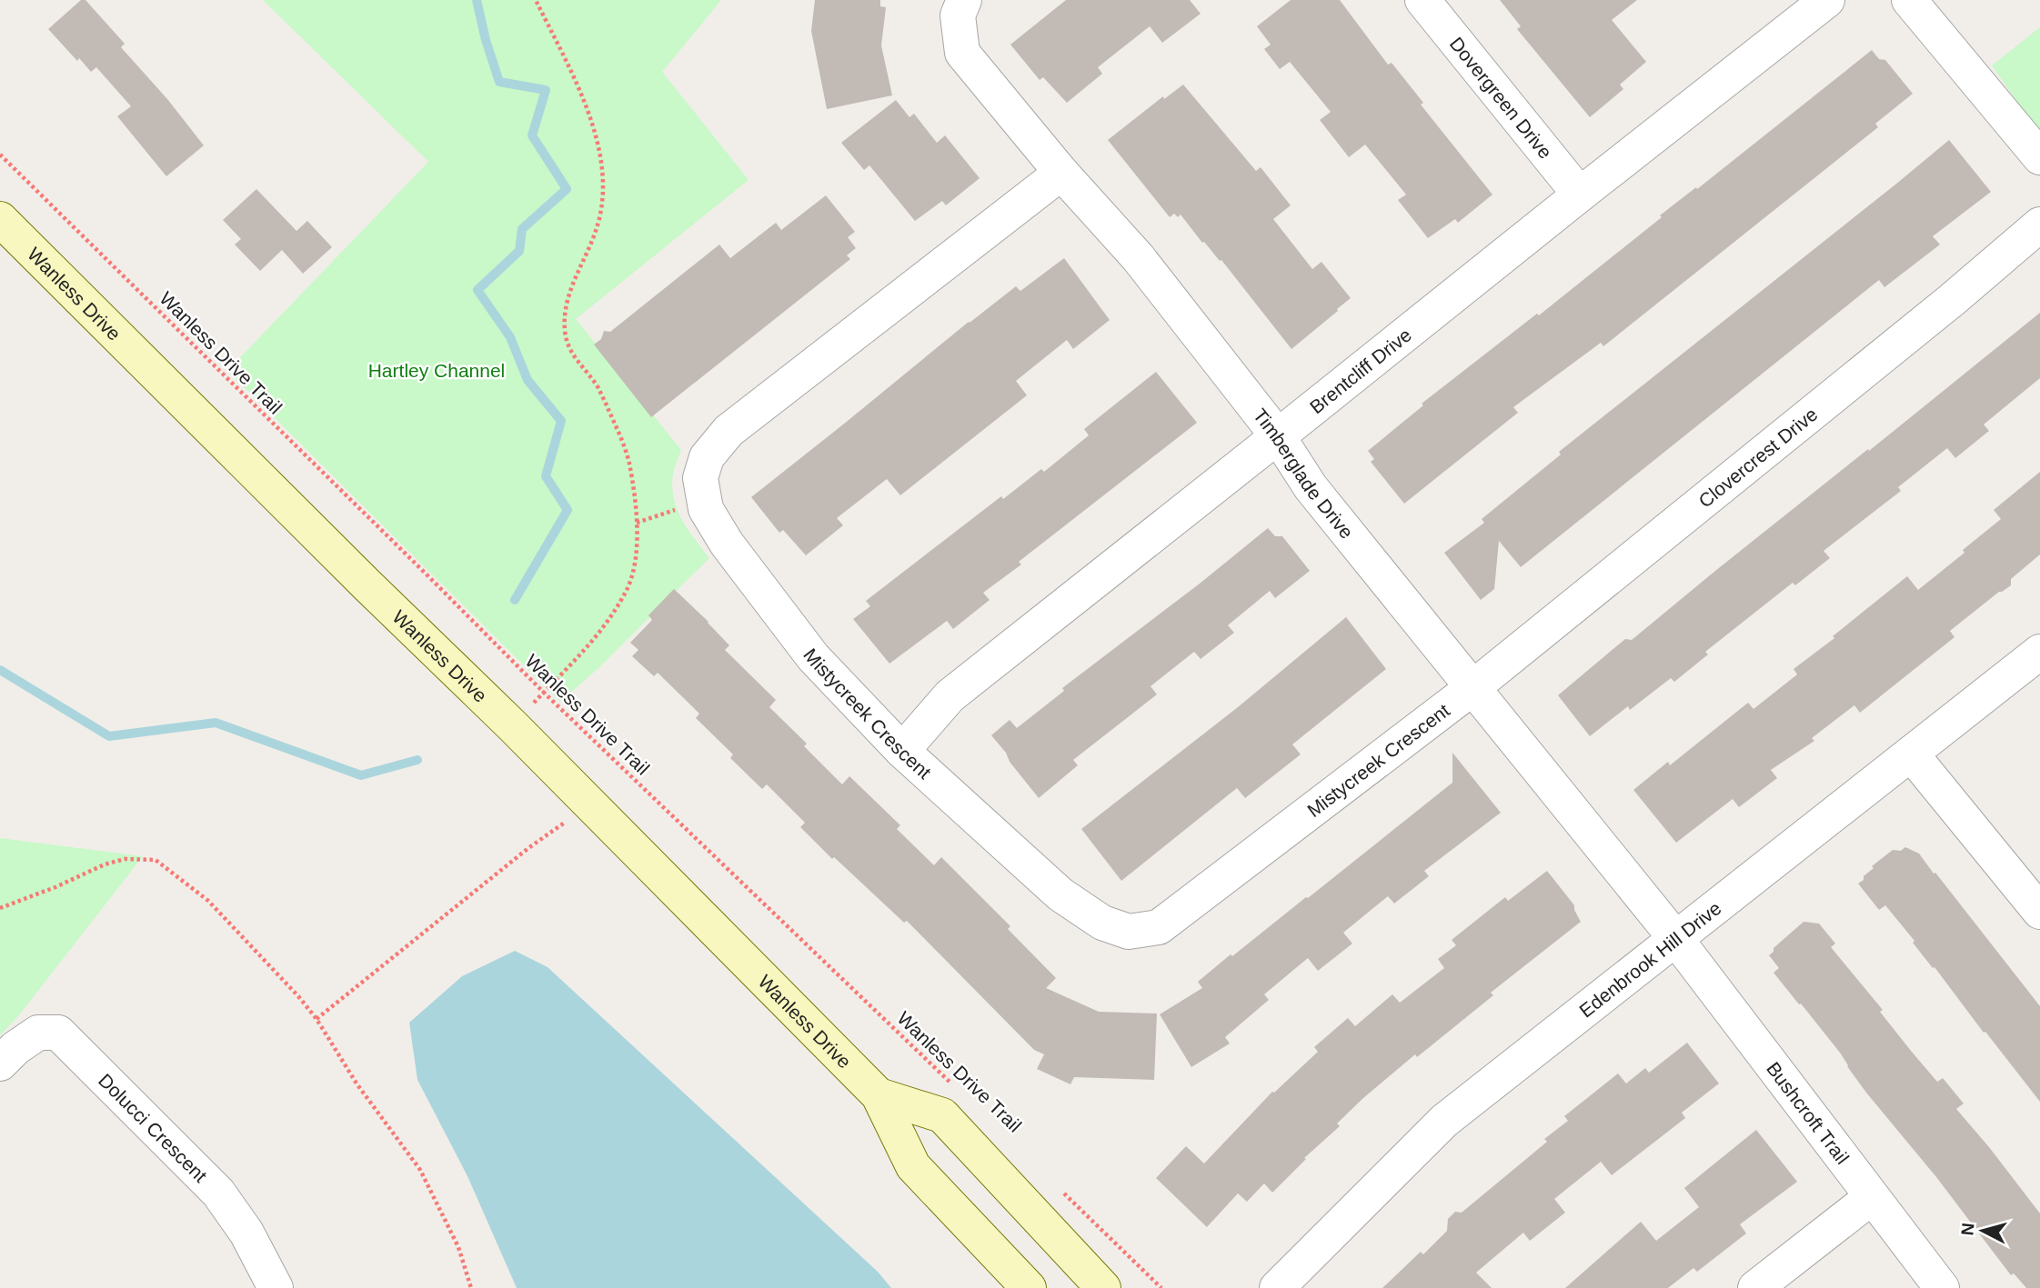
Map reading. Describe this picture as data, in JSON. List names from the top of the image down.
{
  "streets": {
    "main road": ["Wanless Drive"],
    "street": [
      "Dovergreen Drive",
      "Brentcliff Drive",
      "Clovercrest Drive",
      "Timberglade Drive",
      "Mistycreek Crescent",
      "Edenbrook Hill Drive",
      "Bushcroft Trail",
      "Dolucci Crescent"
    ],
    "path": ["Wanless Drive Trail"]
  },
  "crossings": [
    ["Dovergreen Drive", "Brentcliff Drive"],
    ["Brentcliff Drive", "Timberglade Drive"],
    ["Brentcliff Drive", "Mistycreek Crescent"],
    ["Clovercrest Drive", "Timberglade Drive"],
    ["Clovercrest Drive", "Mistycreek Crescent"],
    ["Timberglade Drive", "Mistycreek Crescent"],
    ["Timberglade Drive", "Edenbrook Hill Drive"],
    ["Timberglade Drive", "Bushcroft Trail"],
    ["Edenbrook Hill Drive", "Bushcroft Trail"]
  ],
  "parks": ["Hartley Channel"],
  "north": "left"
}
